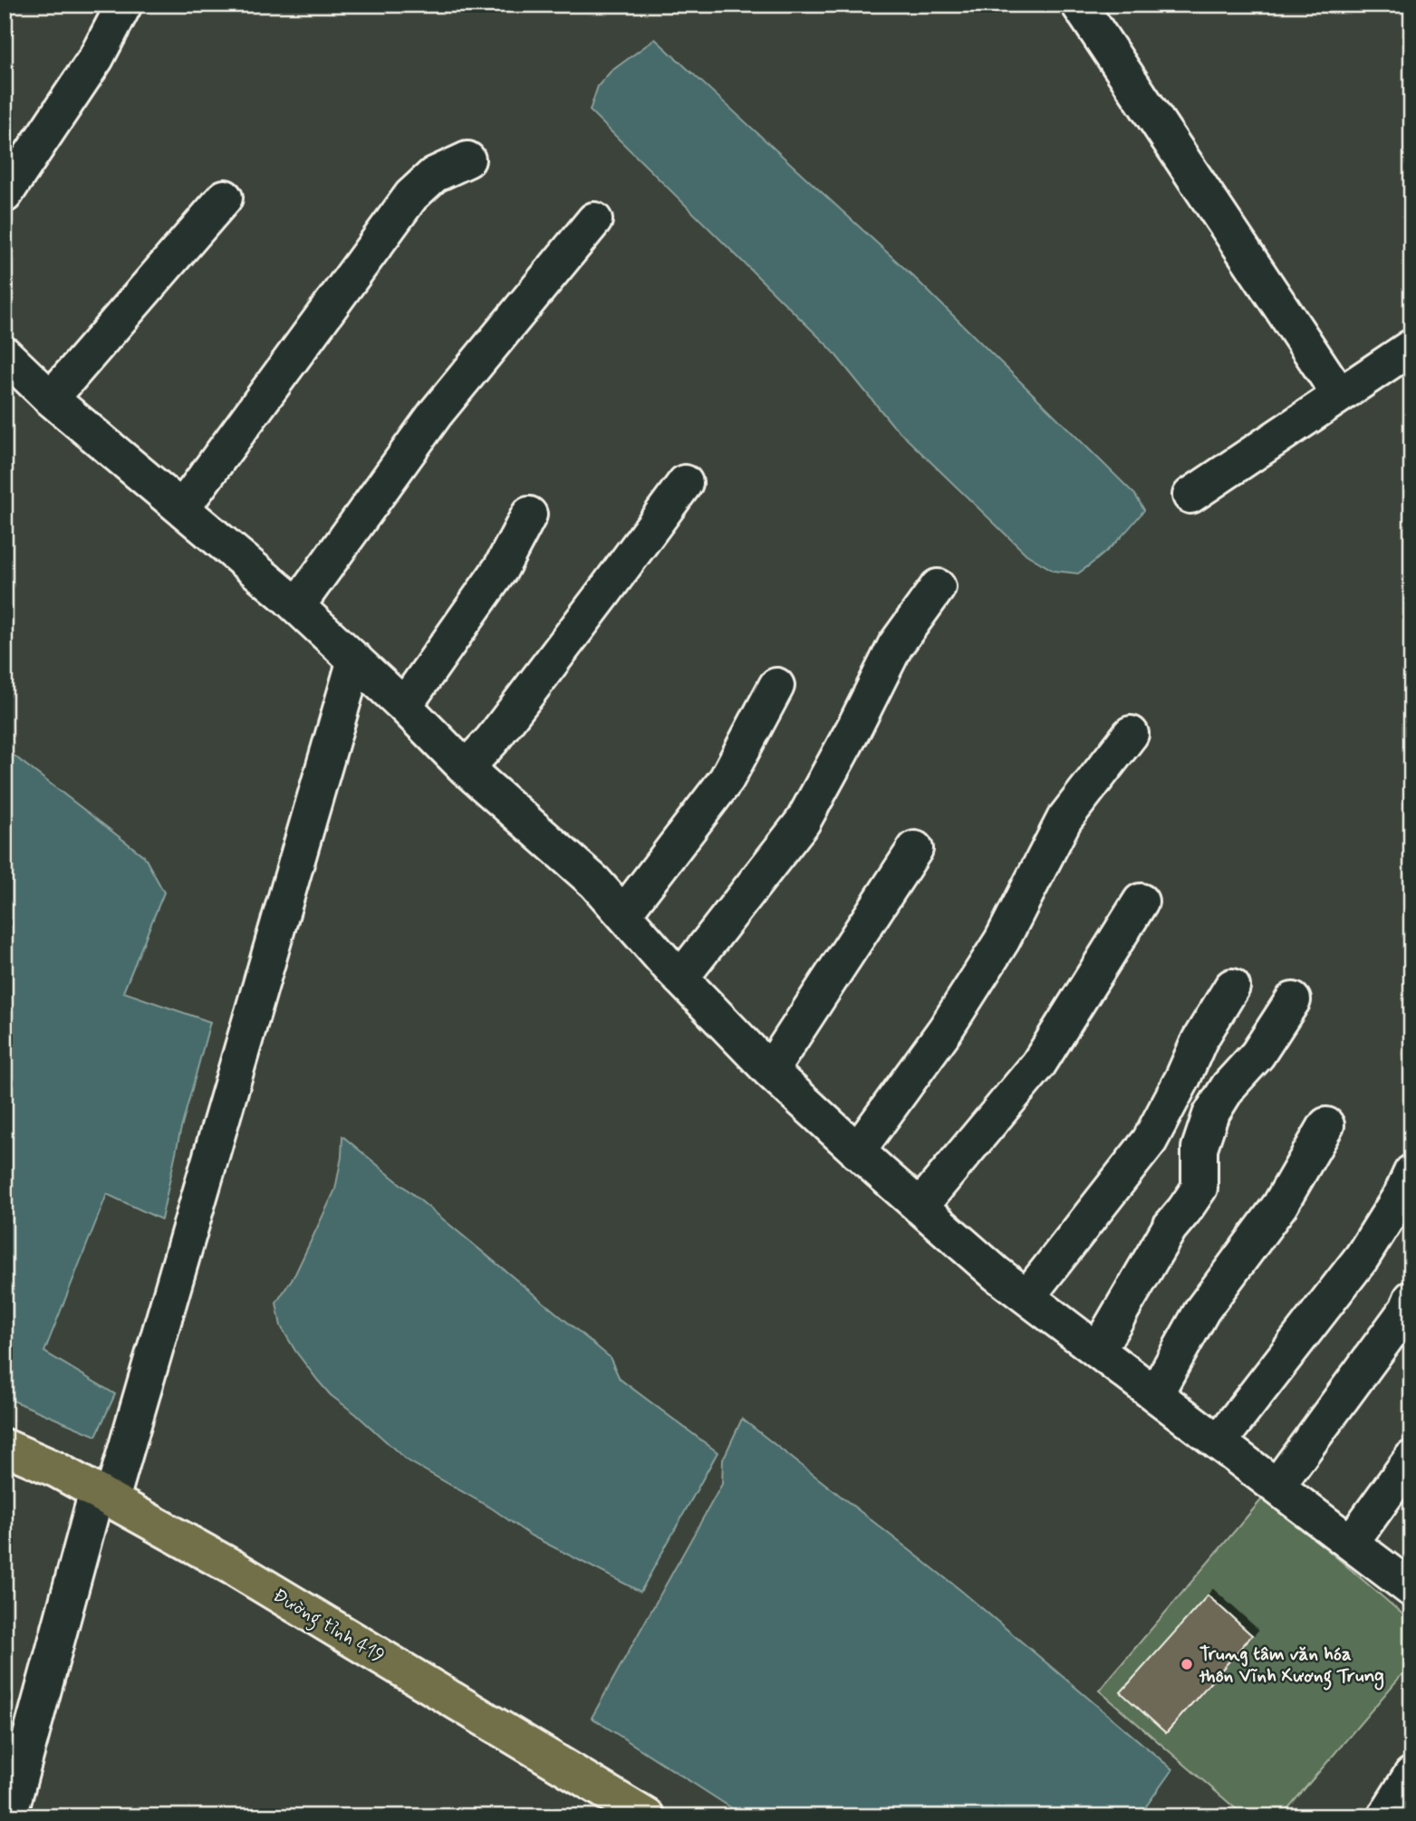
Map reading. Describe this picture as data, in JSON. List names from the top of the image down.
{
  "streets": {
    "main road": ["Đường tỉnh 419"]
  },
  "places": ["Trung tâm văn hóa thôn Vĩnh Xương Trung"]
}
